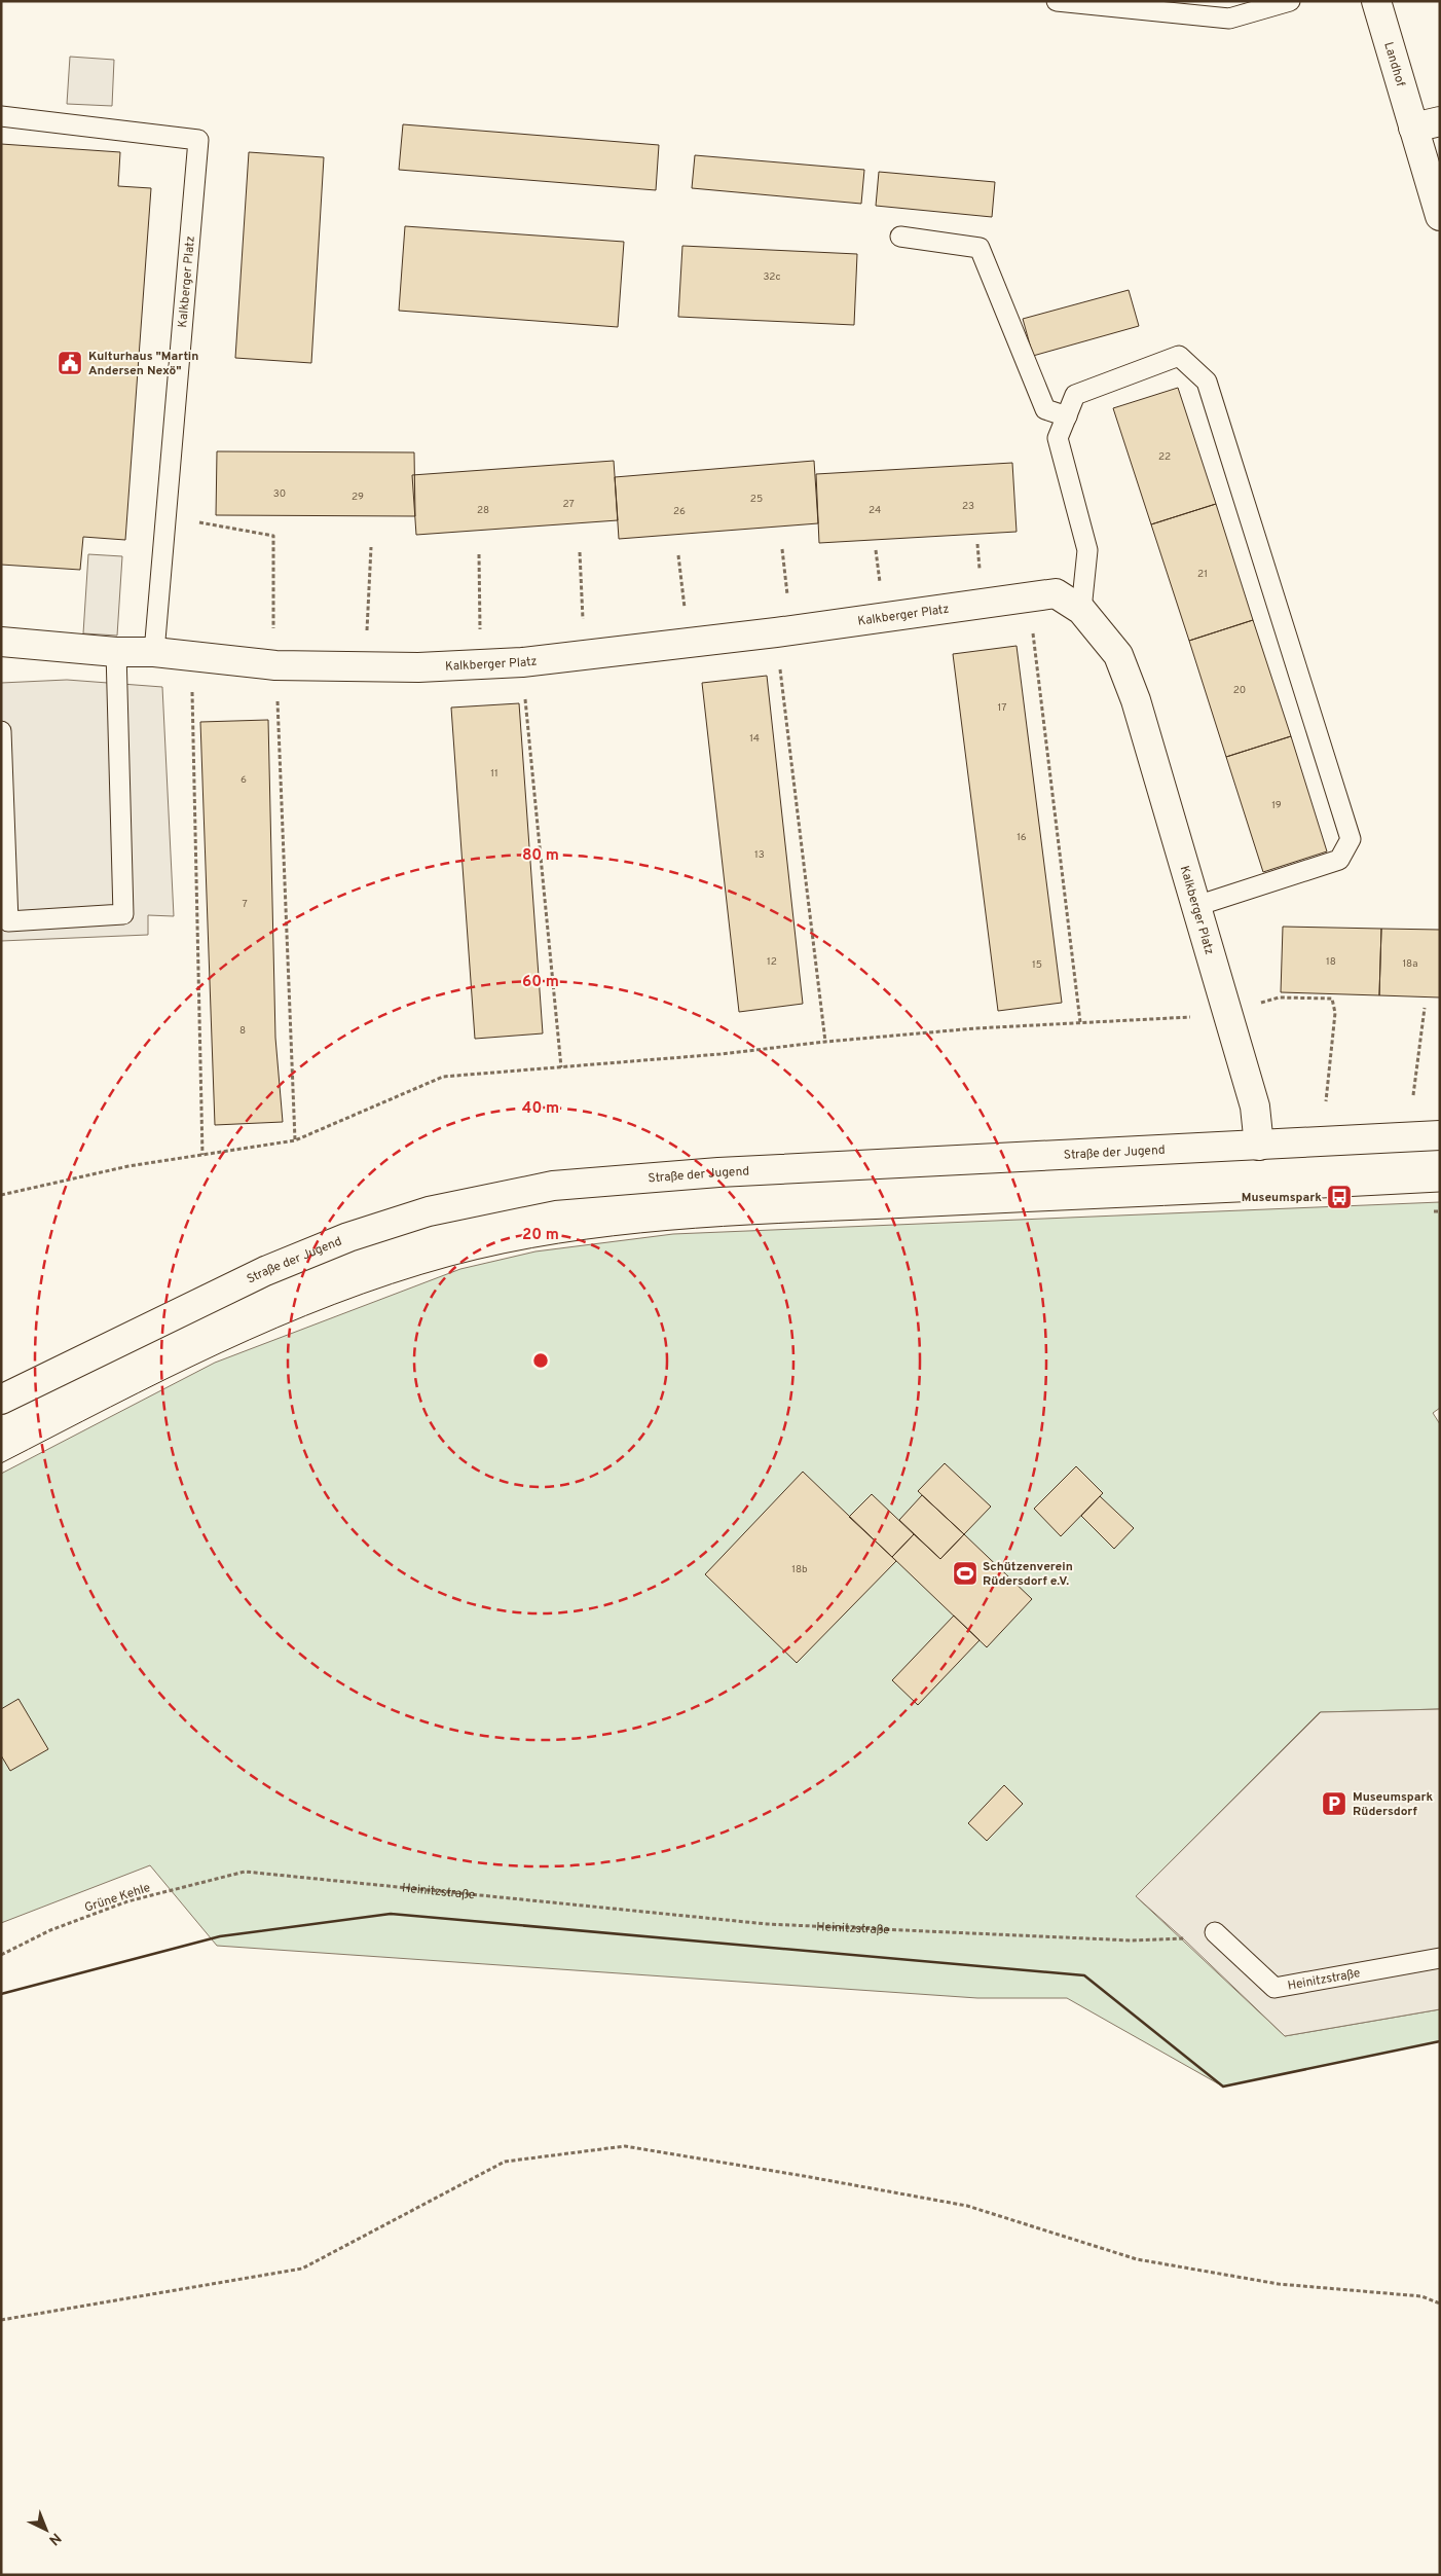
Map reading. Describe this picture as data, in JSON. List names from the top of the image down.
{
  "streets": {
    "street": ["Landhof", "Kalkberger Platz", "Straße der Jugend"],
    "lane": ["Heinitzstraße"],
    "path": ["Grüne Kehle"]
  },
  "crossings": [
    ["Kalkberger Platz", "Straße der Jugend"],
    ["Heinitzstraße", "Grüne Kehle"]
  ],
  "places": {
    "public building": ["Kulturhaus \"Martin Andersen Nexö\""],
    "bus stop": ["Museumspark"],
    "sports": ["Schützenverein Rüdersdorf e.V."],
    "parking": ["Museumspark Rüdersdorf"]
  },
  "house_numbers": [
    "32c",
    "22",
    "30",
    "29",
    "25",
    "27",
    "23",
    "28",
    "24",
    "26",
    "21",
    "20",
    "17",
    "14",
    "11",
    "6",
    "19",
    "16",
    "13",
    "7",
    "12",
    "18",
    "18a",
    "15",
    "8",
    "18b"
  ],
  "north": "bottom right",
  "rings": [
    "80 m",
    "60 m",
    "40 m",
    "20 m"
  ]
}
